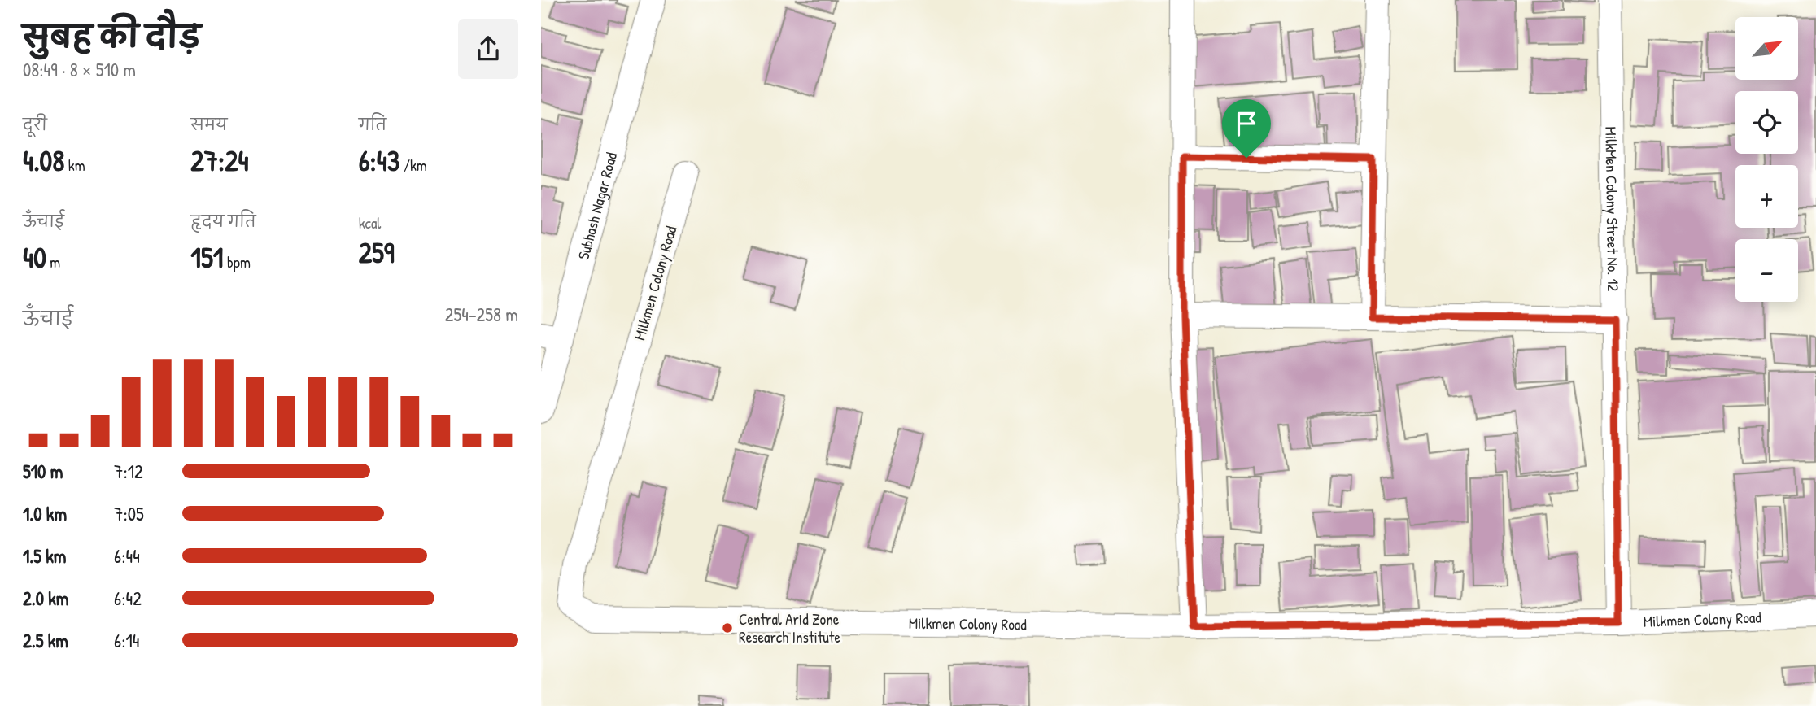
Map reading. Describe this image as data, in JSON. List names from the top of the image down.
{
  "streets": {
    "street": ["Subhash Nagar Road", "MilkMen Colony Street No. 12", "Milkmen Colony Road"]
  },
  "crossings": [
    ["MilkMen Colony Street No. 12", "Milkmen Colony Road"]
  ],
  "places": ["Central Arid Zone Research Institute"],
  "north": "top right",
  "page": {
    "heading": ["सुबह की दौड़", "08:49 · 8 × 510 m"],
    "map_buttons": ["+", "−"],
    "stats": [
      ["दूरी", "4.08 km"],
      ["समय", "27:24"],
      ["गति", "6:43 /km"],
      ["ऊँचाई", "40 m"],
      ["हृदय गति", "151 bpm"],
      ["kcal", "259"]
    ],
    "chart": ["ऊँचाई", "254–258 m"],
    "list": [
      {
        "name": "510 m",
        "note": "7:12"
      },
      {
        "name": "1.0 km",
        "note": "7:05"
      },
      {
        "name": "1.5 km",
        "note": "6:44"
      },
      {
        "name": "2.0 km",
        "note": "6:42"
      },
      {
        "name": "2.5 km",
        "note": "6:14"
      }
    ]
  }
}
